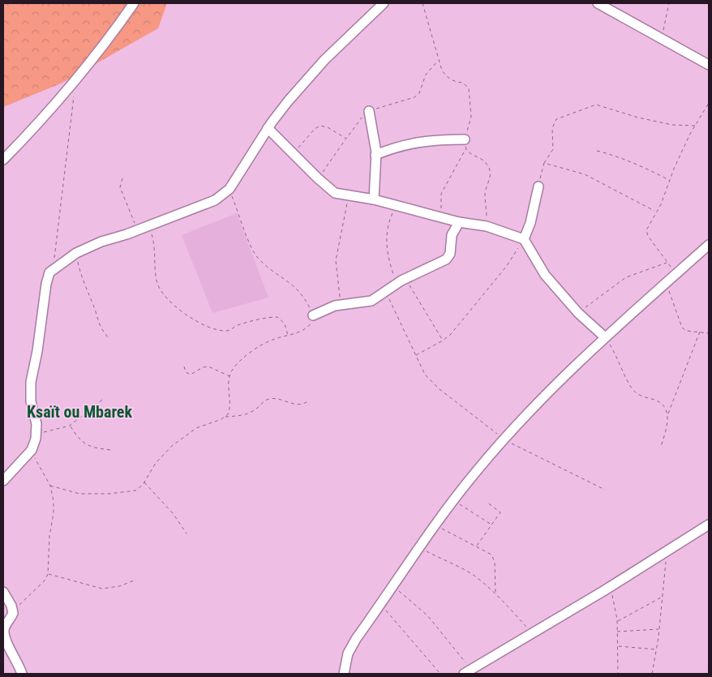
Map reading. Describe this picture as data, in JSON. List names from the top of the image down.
{
  "districts": ["Ksaït ou Mbarek"]
}
